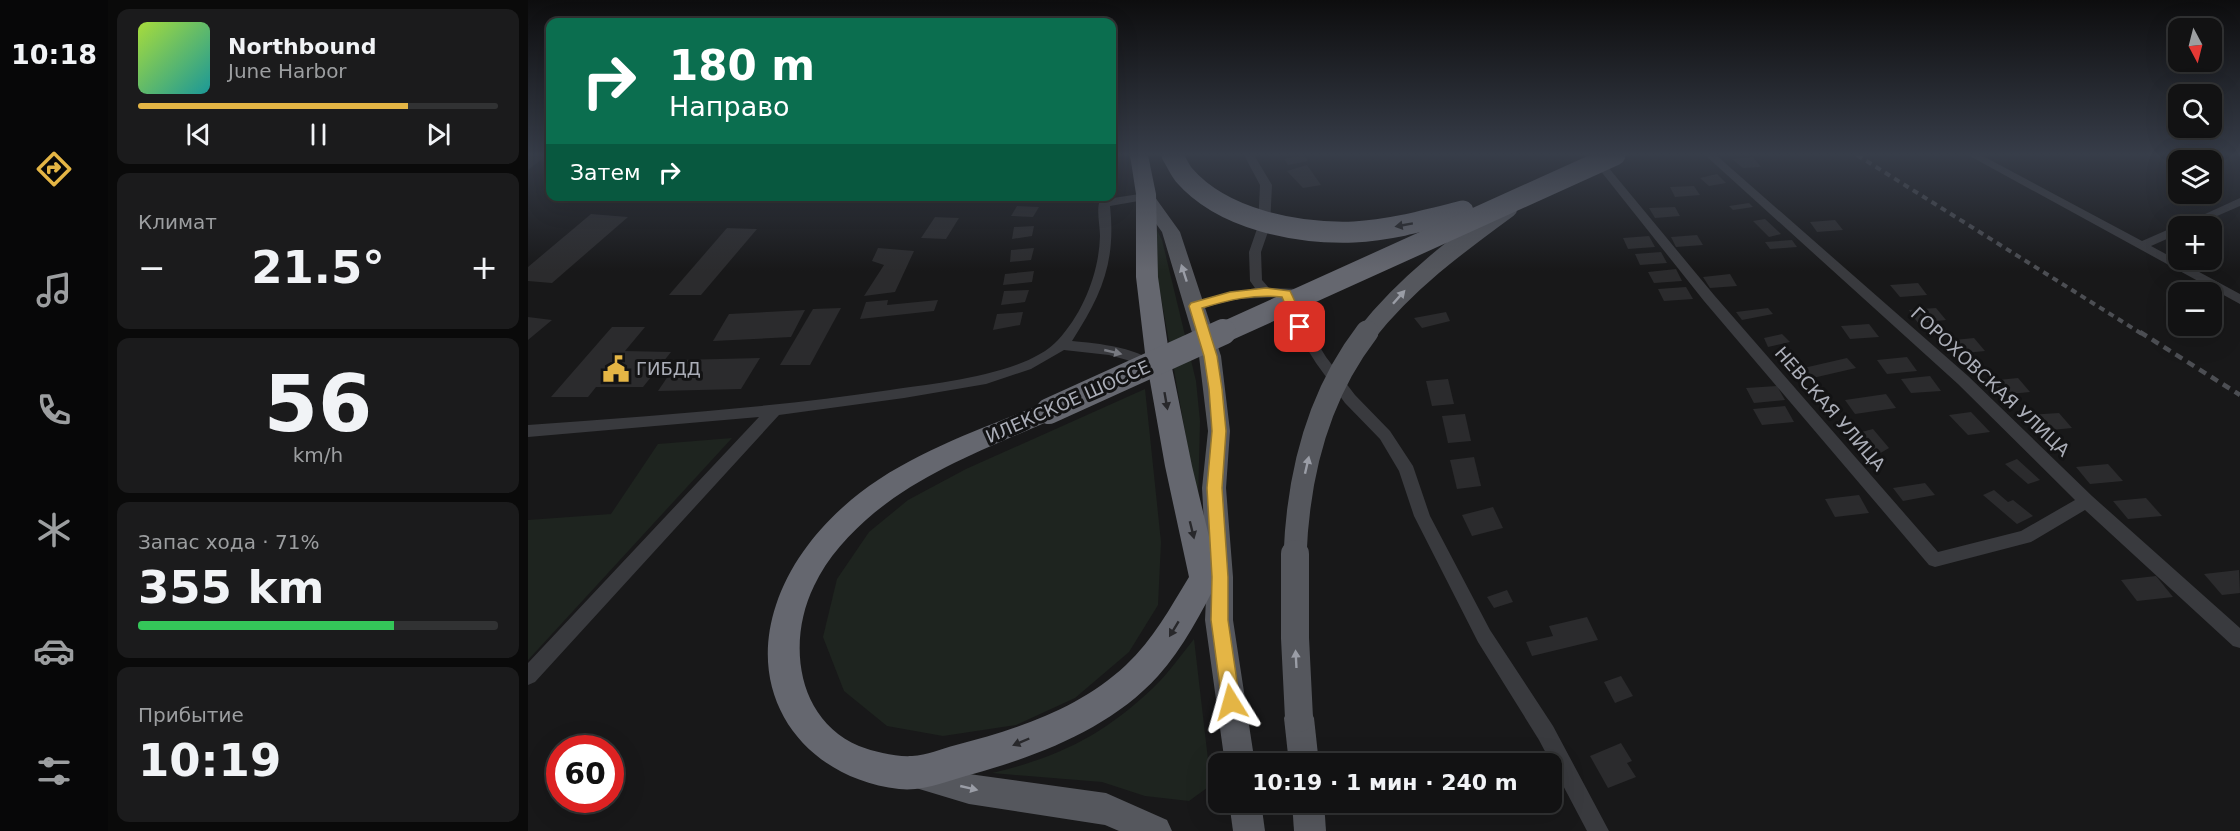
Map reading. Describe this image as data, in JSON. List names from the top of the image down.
{
  "streets": {
    "highway": ["ИЛЕКСКОЕ ШОССЕ"],
    "street": ["ГОРОХОВСКАЯ УЛИЦА", "НЕВСКАЯ УЛИЦА"]
  },
  "crossings": [
    ["ГОРОХОВСКАЯ УЛИЦА", "НЕВСКАЯ УЛИЦА"]
  ],
  "places": {
    "public building": ["ГИБДД"]
  },
  "north": "bottom",
  "page": {
    "tabs": "10:18",
    "map_buttons": ["+", "−"],
    "turn": ["180 m", "Направо"],
    "song": ["Northbound", "June Harbor"],
    "then": "Затем",
    "tile": [
      "Климат",
      ["56", "km/h"],
      ["Запас хода · 71%", "355 km"],
      ["Прибытие", "10:19"]
    ],
    "heat": ["−", "21.5°", "+"],
    "limit": "60",
    "trip": "10:19 · 1 мин · 240 m"
  }
}
